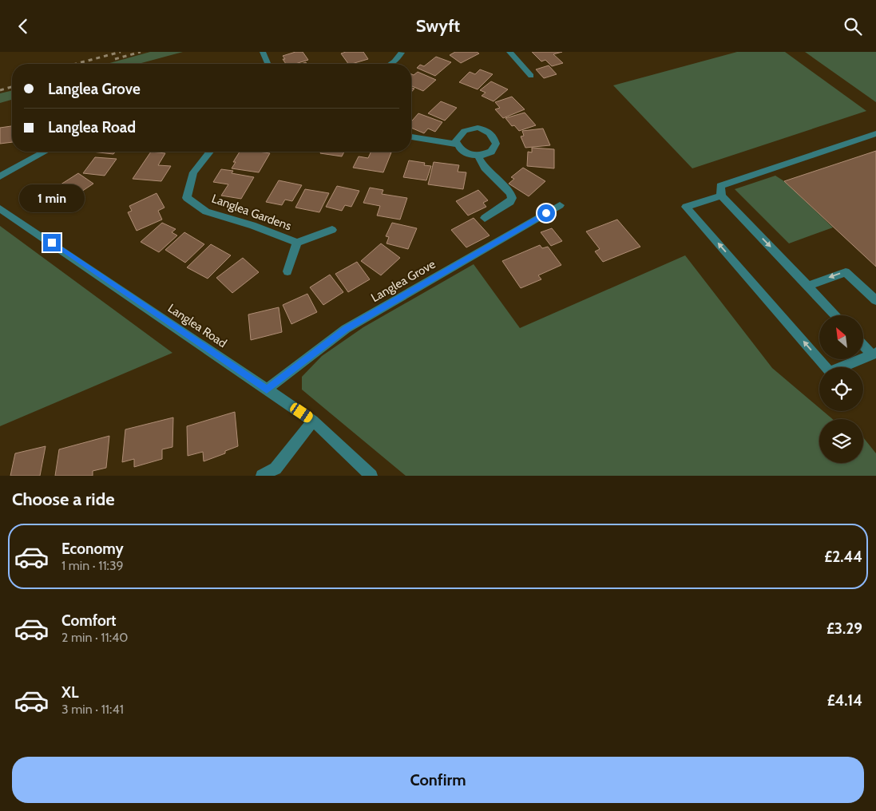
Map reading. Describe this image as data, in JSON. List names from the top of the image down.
{
  "streets": {
    "street": ["Langlea Gardens", "Langlea Grove", "Langlea Road"]
  },
  "crossings": [
    ["Langlea Grove", "Langlea Road"]
  ],
  "north": "top left",
  "page": {
    "header": "Swyft",
    "banner": ["Langlea Grove", "Langlea Road"],
    "bubble": "1 min",
    "heading": "Choose a ride",
    "list": [
      {
        "name": "Economy",
        "note": "1 min · 11:39",
        "value": "£2.44"
      },
      {
        "name": "Comfort",
        "note": "2 min · 11:40",
        "value": "£3.29"
      },
      {
        "name": "XL",
        "note": "3 min · 11:41",
        "value": "£4.14"
      }
    ],
    "buttons": "Confirm"
  }
}
